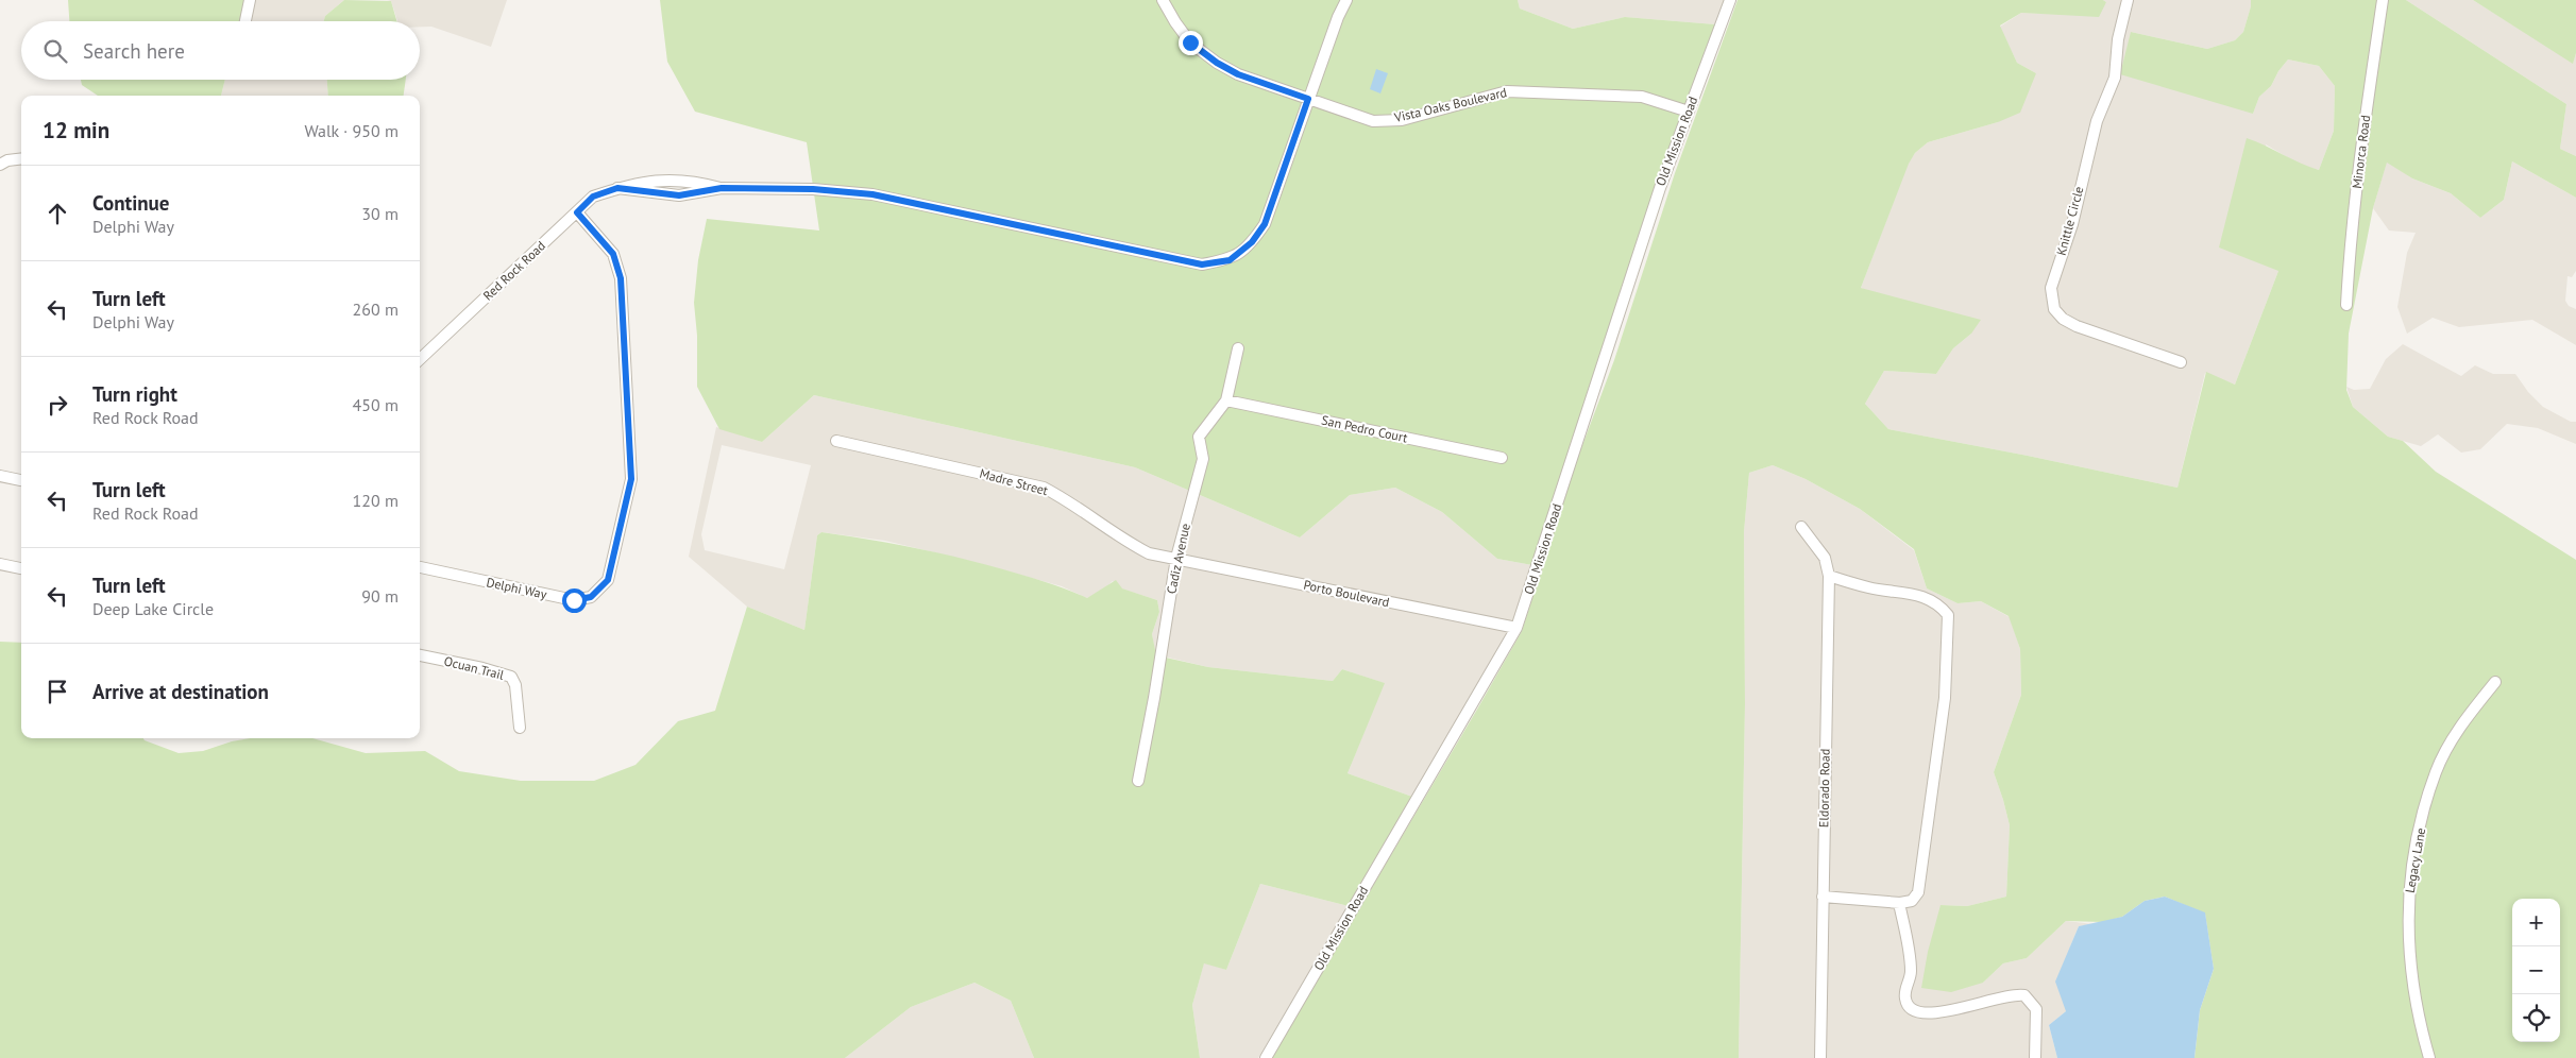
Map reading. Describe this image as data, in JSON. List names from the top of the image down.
{
  "streets": {
    "street": [
      "Vista Oaks Boulevard",
      "Old Mission Road",
      "Minorca Road",
      "Knittle Circle",
      "Red Rock Road",
      "San Pedro Court",
      "Madre Street",
      "Cadiz Avenue",
      "Delphi Way",
      "Porto Boulevard",
      "Ocuan Trail",
      "Eldorado Road",
      "Legacy Lane"
    ]
  },
  "crossings": [
    ["Vista Oaks Boulevard", "Old Mission Road"],
    ["Vista Oaks Boulevard", "Red Rock Road"],
    ["Old Mission Road", "Porto Boulevard"],
    ["Red Rock Road", "Delphi Way"],
    ["San Pedro Court", "Cadiz Avenue"],
    ["Madre Street", "Cadiz Avenue"],
    ["Madre Street", "Porto Boulevard"],
    ["Cadiz Avenue", "Porto Boulevard"]
  ],
  "page": {
    "search": "Search here",
    "heading": ["12 min", "Walk · 950 m"],
    "list": [
      ["Continue", "Delphi Way", "30 m"],
      ["Turn left", "Delphi Way", "260 m"],
      ["Turn right", "Red Rock Road", "450 m"],
      ["Turn left", "Red Rock Road", "120 m"],
      ["Turn left", "Deep Lake Circle", "90 m"],
      "Arrive at destination"
    ],
    "map_buttons": ["+", "−"]
  }
}
